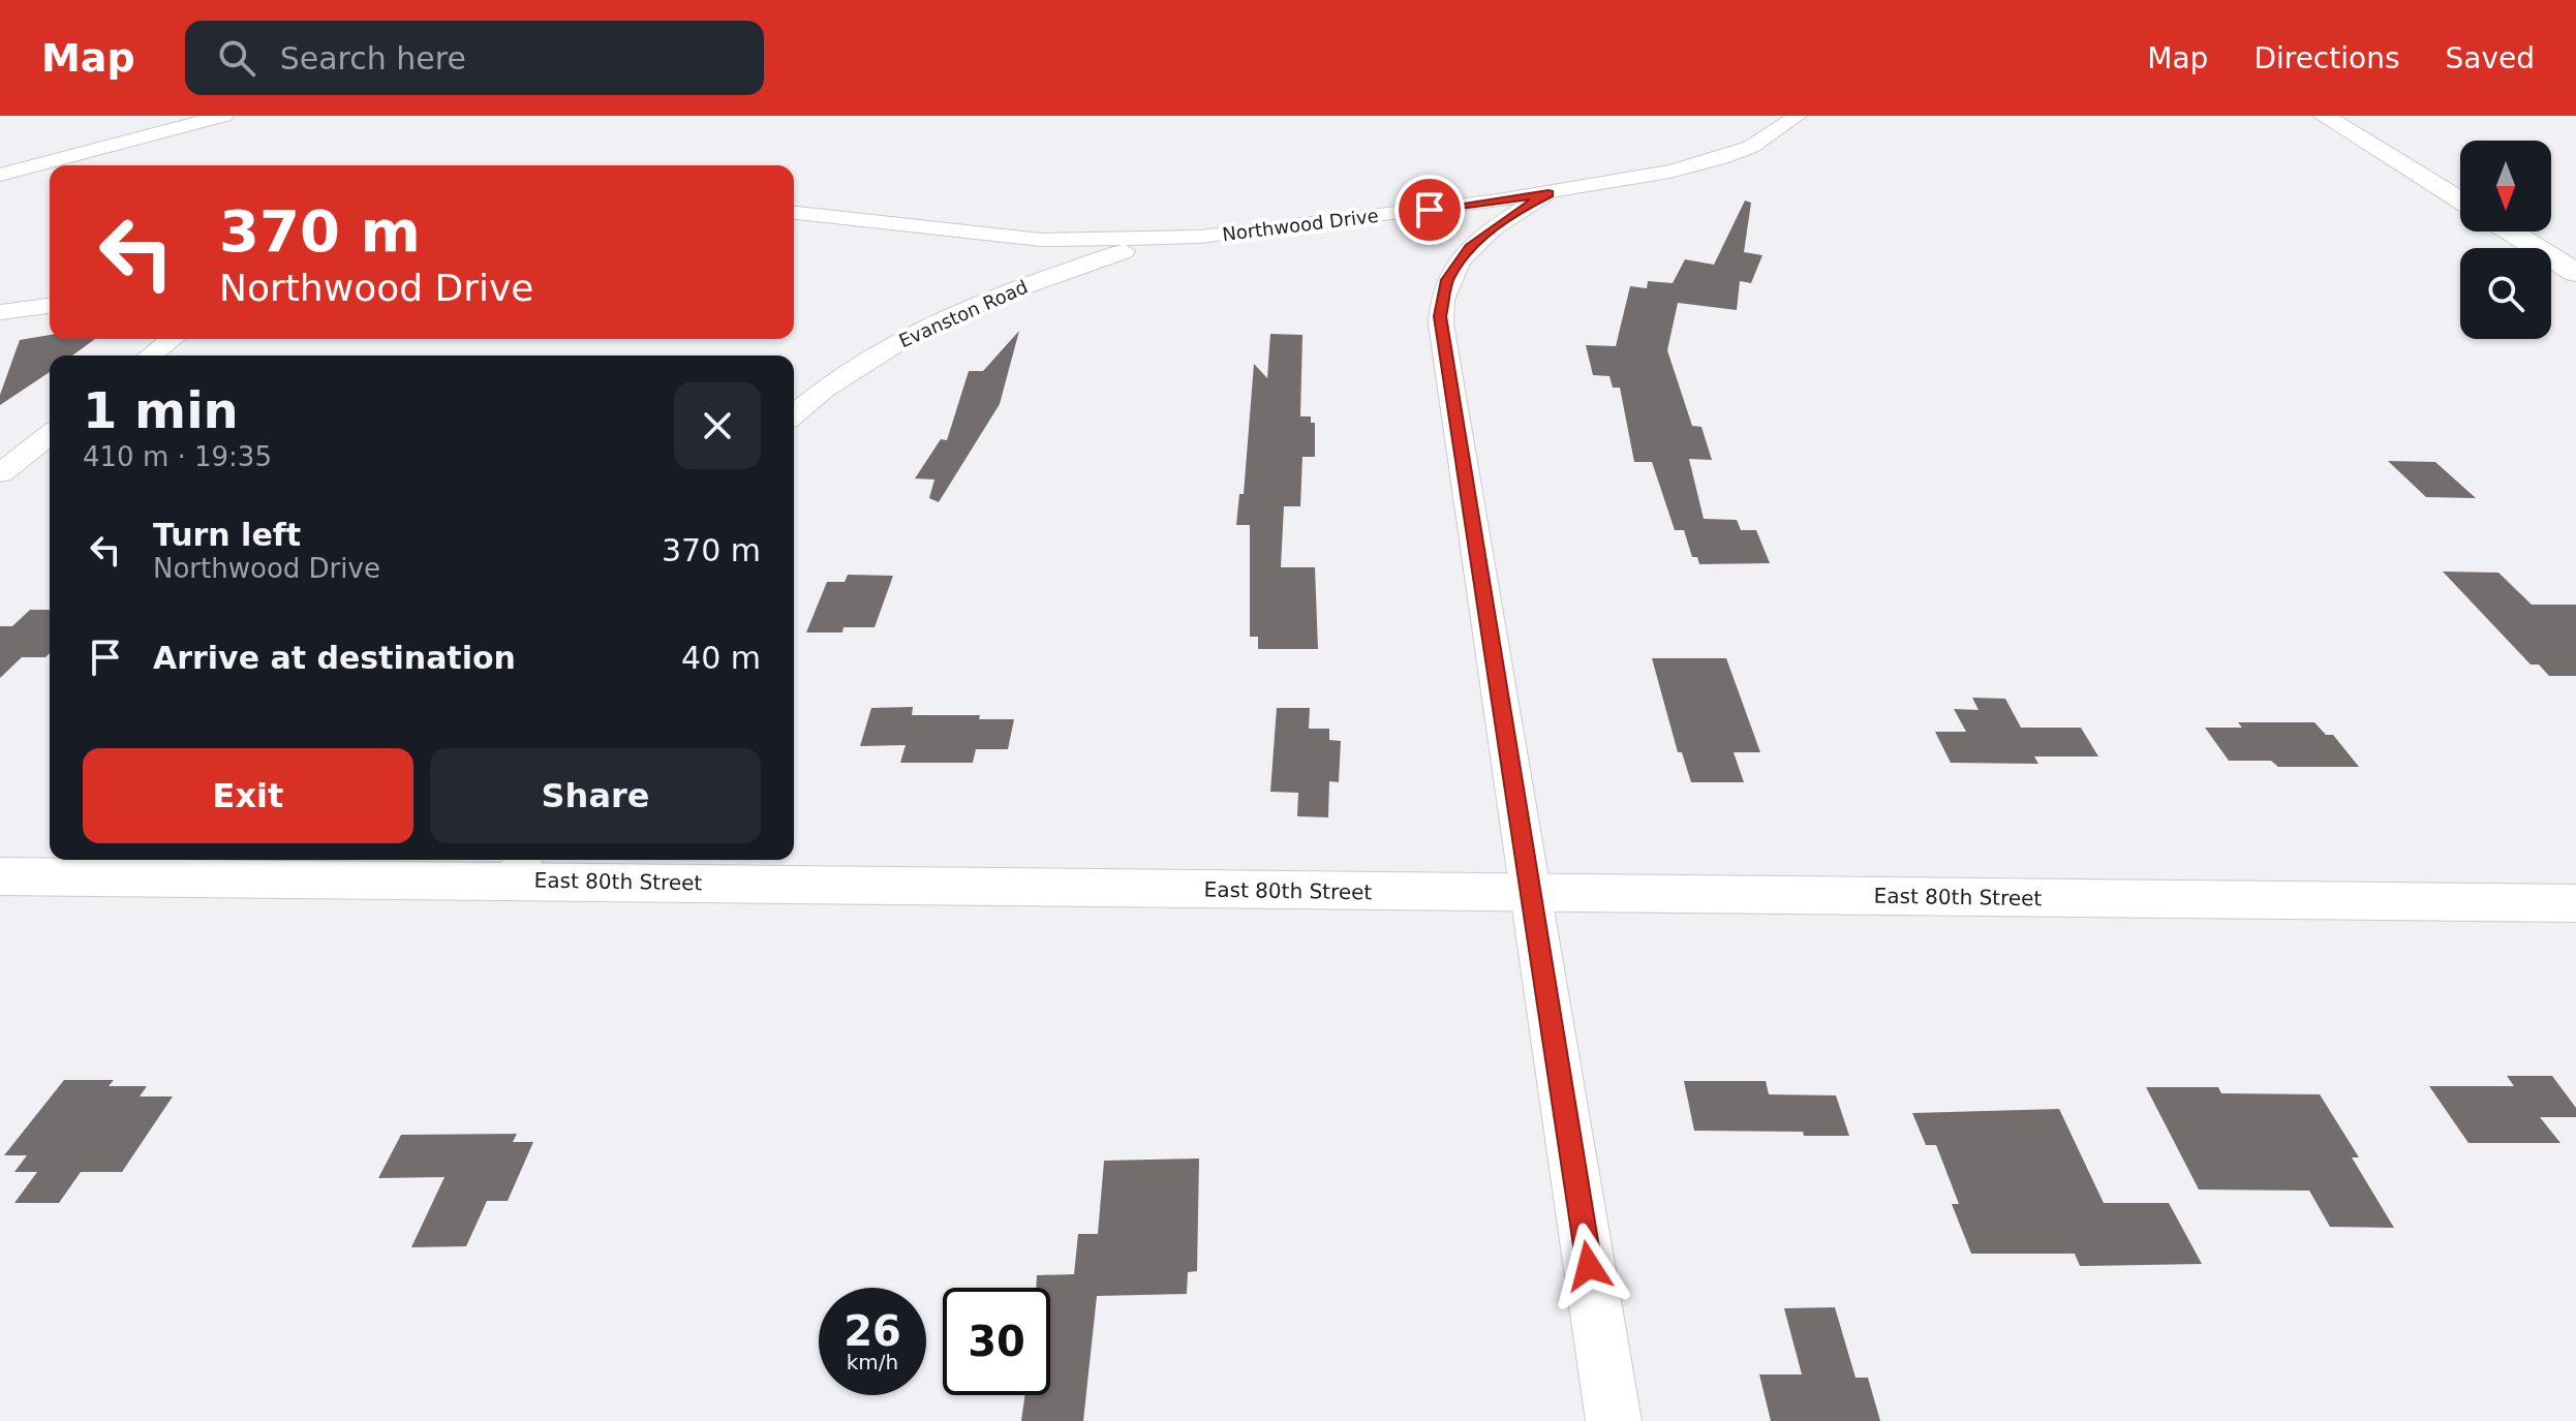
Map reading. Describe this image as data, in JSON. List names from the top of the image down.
{
  "streets": {
    "street": ["Northwood Drive", "Evanston Road", "East 80th Street"]
  },
  "crossings": [
    ["Northwood Drive", "Evanston Road"]
  ],
  "north": "bottom",
  "page": {
    "header": "Map",
    "search": "Search here",
    "nav": ["Map", "Directions", "Saved"],
    "turn": ["370 m", "Northwood Drive"],
    "heading": ["1 min", "410 m · 19:35"],
    "list": [
      {
        "name": "Turn left",
        "note": "Northwood Drive",
        "value": "370 m"
      },
      {
        "name": "Arrive at destination",
        "value": "40 m"
      }
    ],
    "buttons": ["Exit", "Share"],
    "speed": "26 km/h",
    "limit": "30"
  }
}
